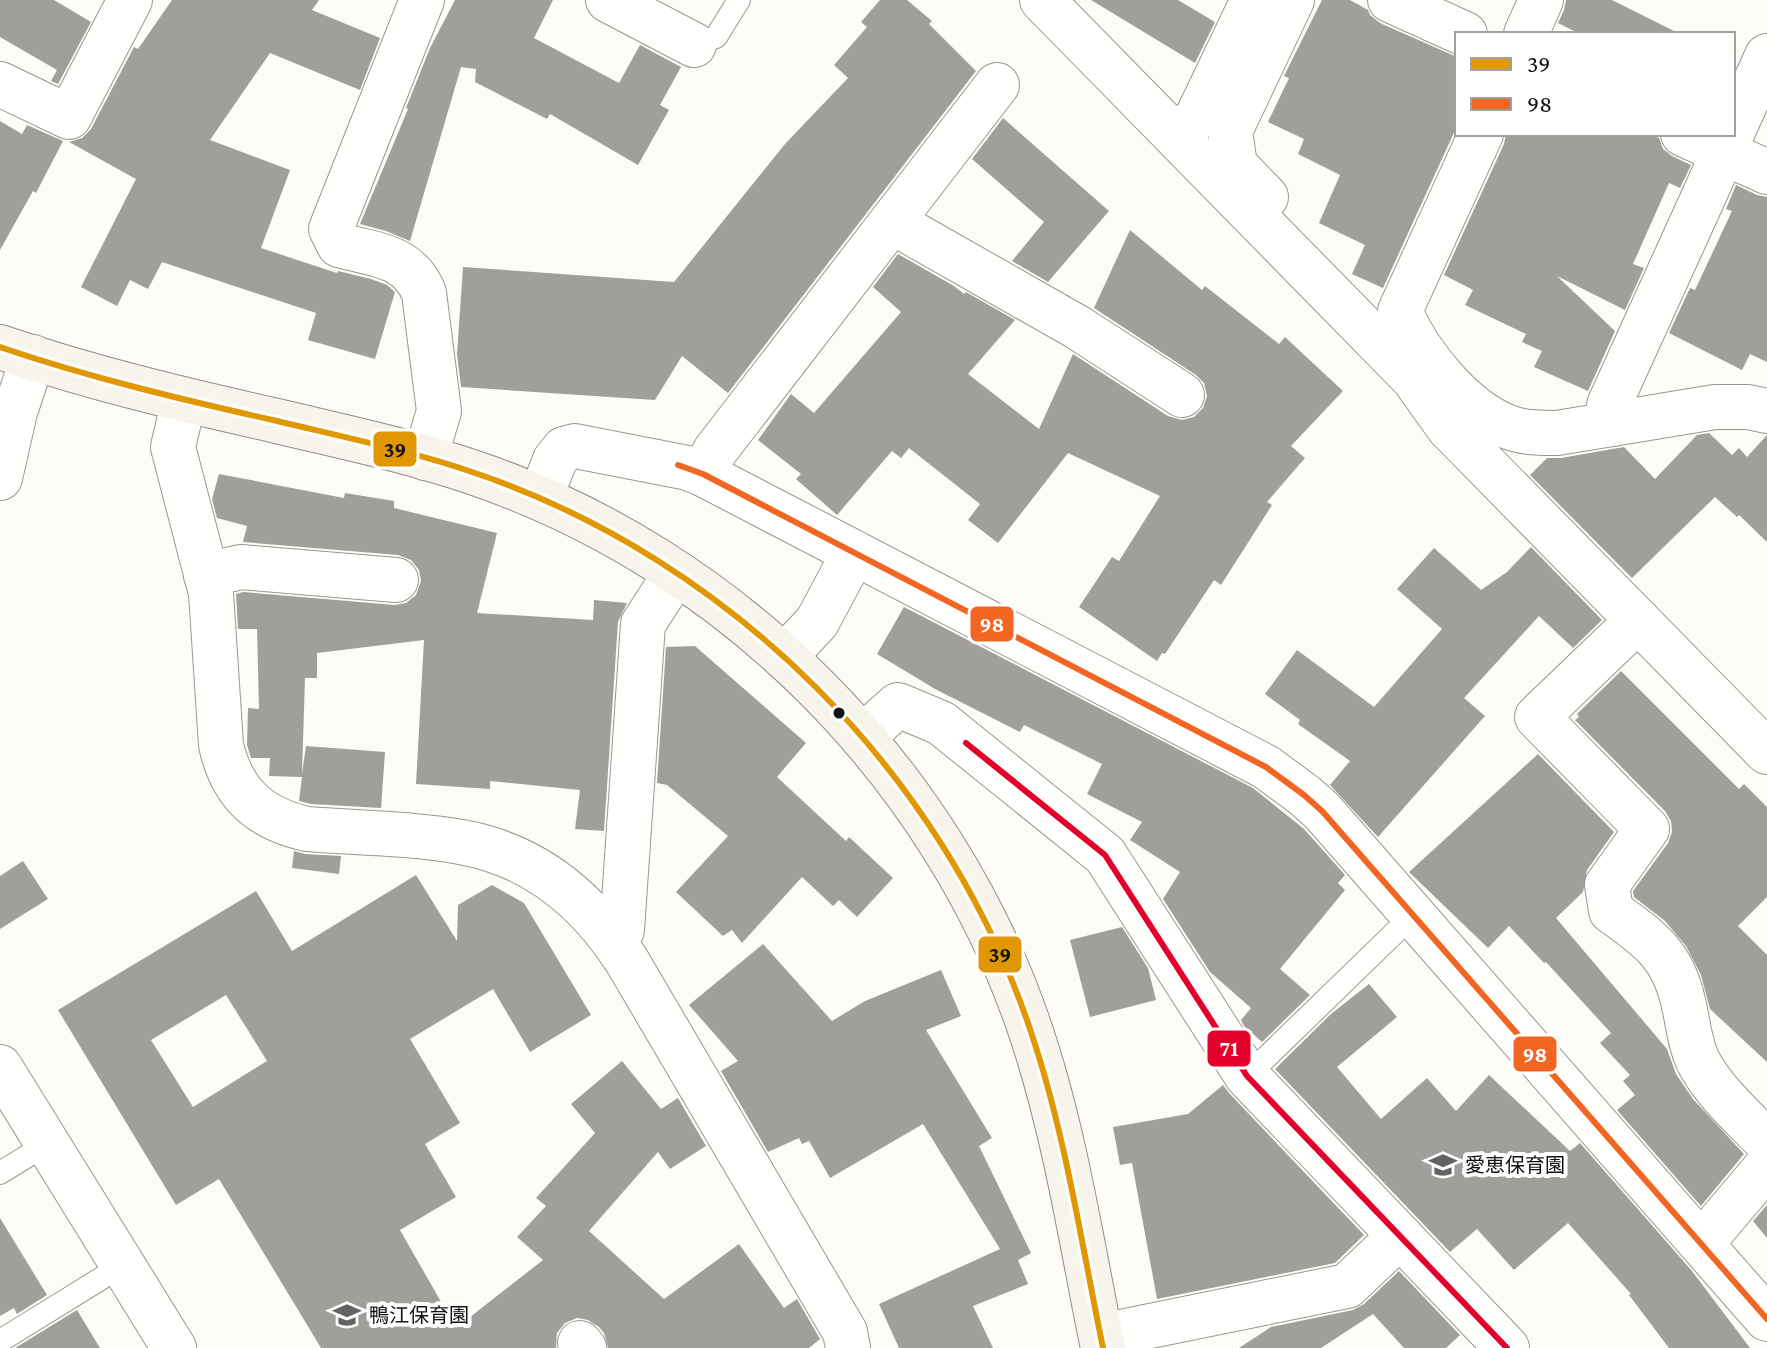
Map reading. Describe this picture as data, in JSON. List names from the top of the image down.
{
  "places": {
    "school or university": ["愛恵保育園", "鴨江保育園"]
  },
  "lines": ["transit line 39", "transit line 98", "transit line 71"],
  "legend": ["39", "98"]
}
